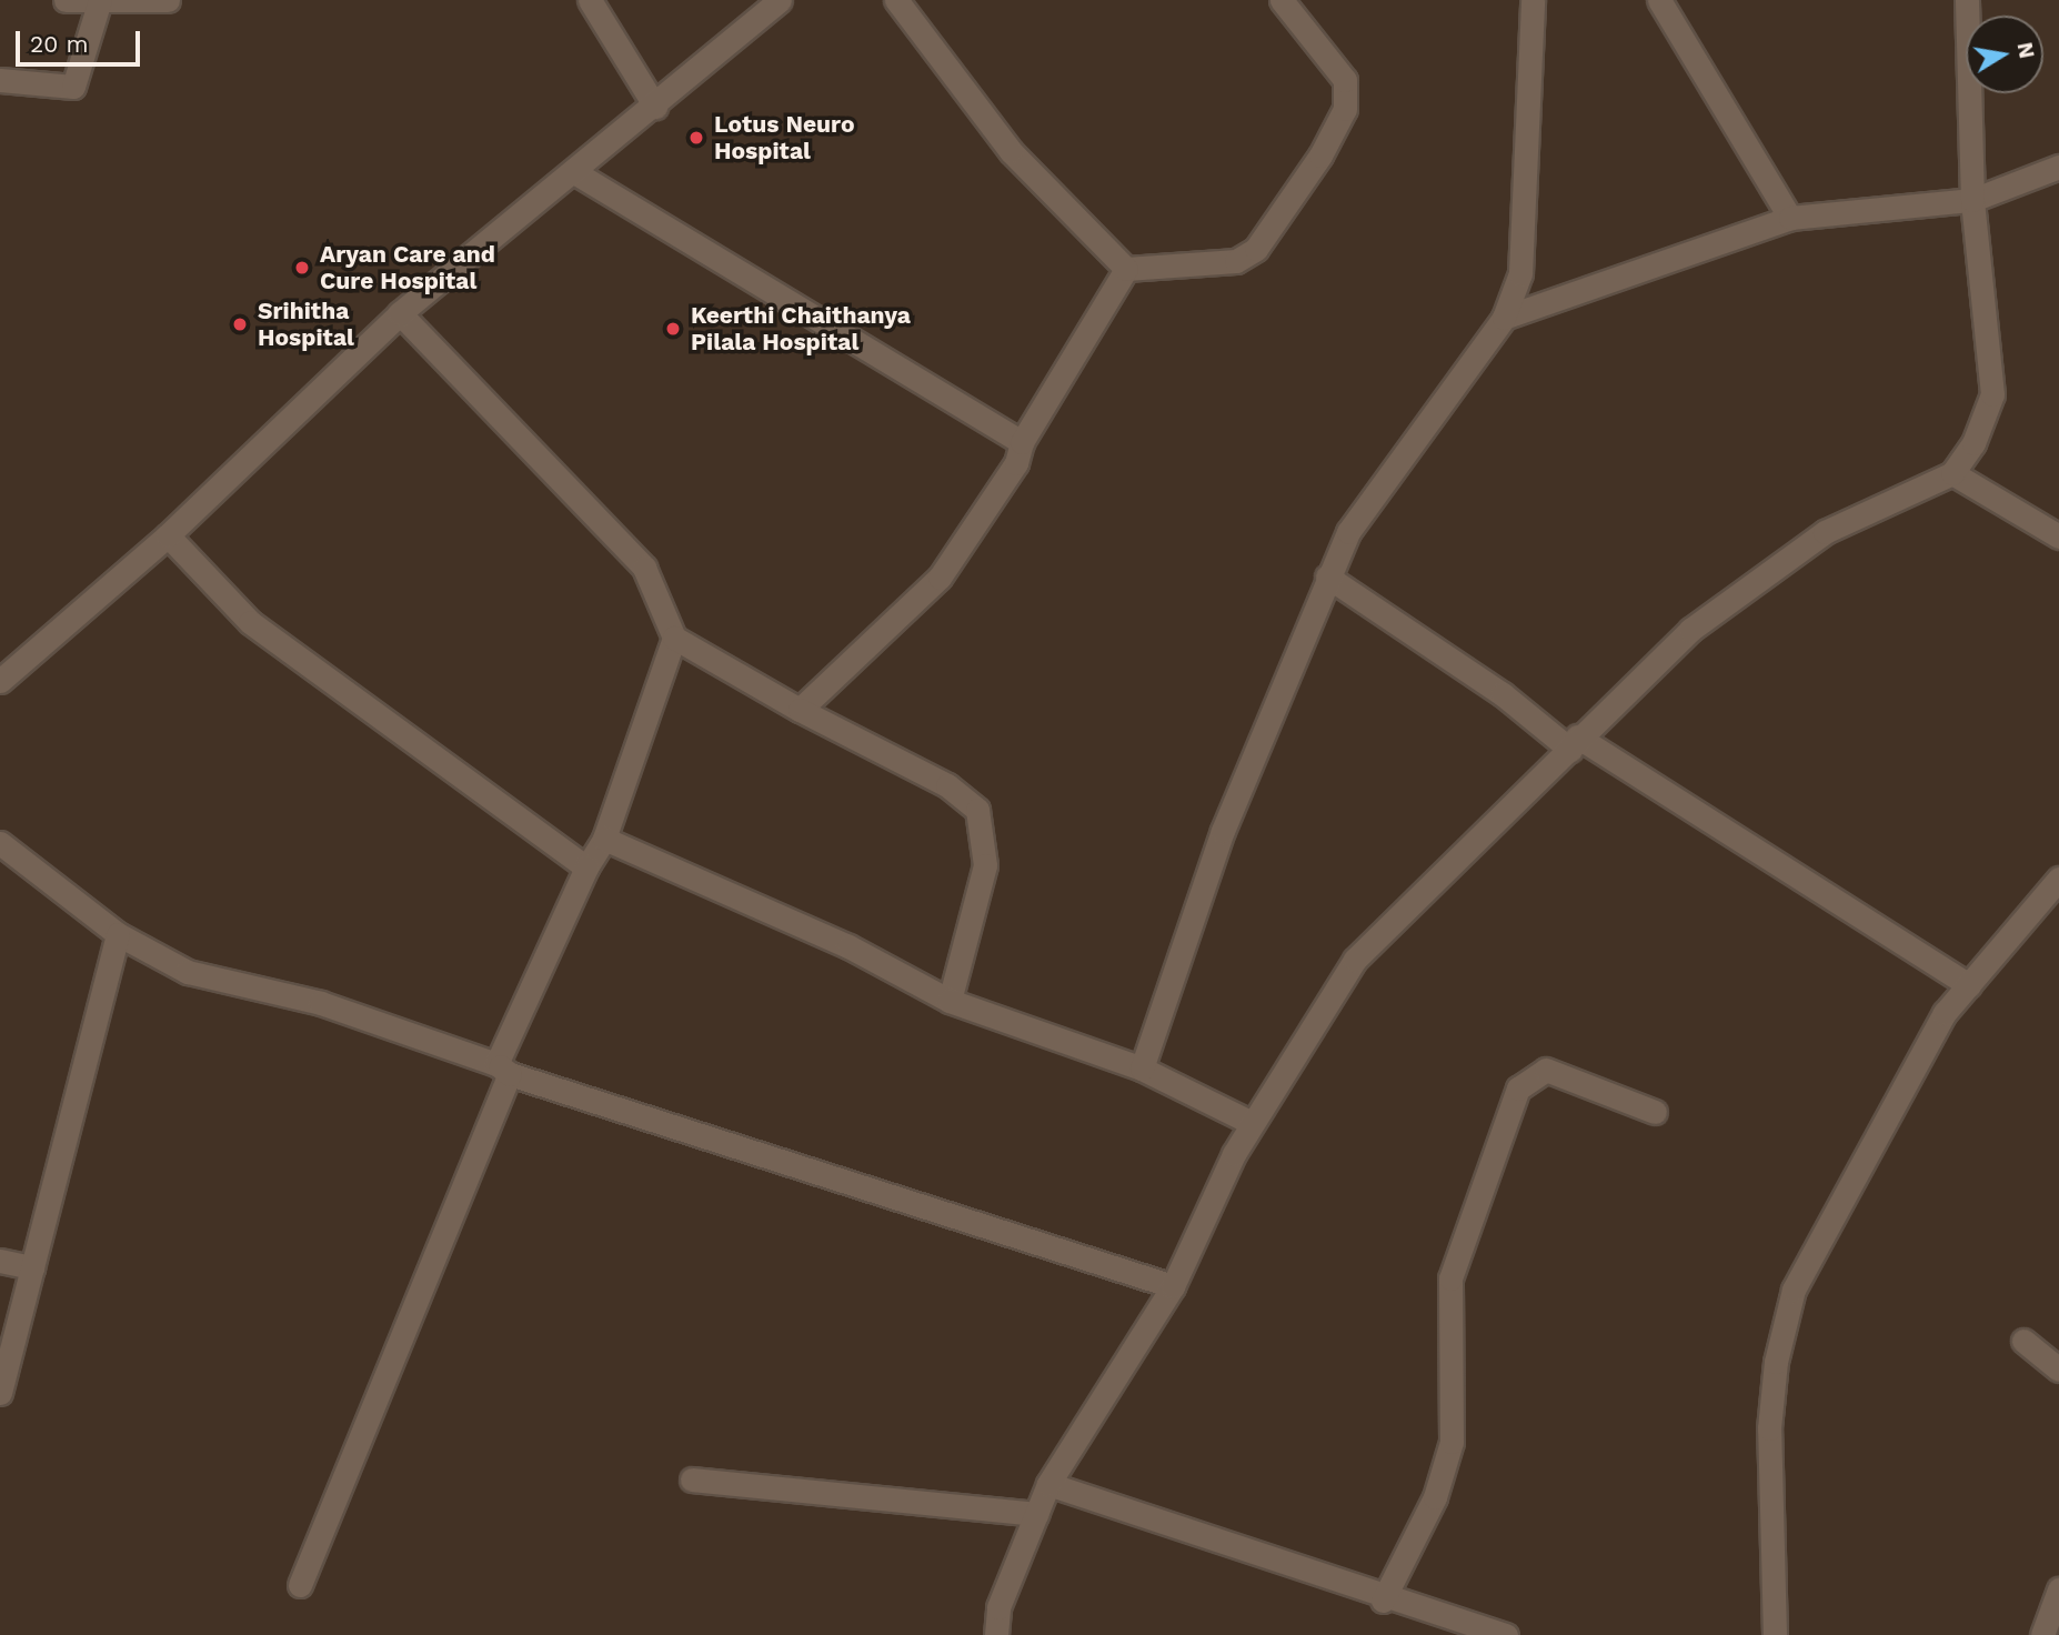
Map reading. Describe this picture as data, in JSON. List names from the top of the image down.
{
  "places": [
    "Lotus Neuro Hospital",
    "Aryan Care and Cure Hospital",
    "Srihitha Hospital",
    "Keerthi Chaithanya Pilala Hospital"
  ],
  "scale_bar": "20 m",
  "north": "right"
}
